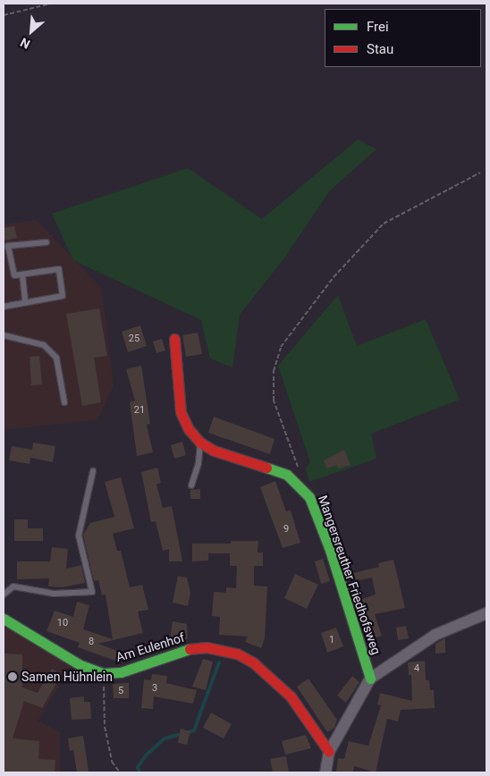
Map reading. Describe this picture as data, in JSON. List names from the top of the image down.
{
  "streets": {
    "street": ["Mangersreuther Friedhofsweg", "Am Eulenhof"]
  },
  "places": ["Samen Hühnlein"],
  "house_numbers": [
    "25",
    "21",
    "9",
    "10",
    "1",
    "8",
    "4",
    "3",
    "5"
  ],
  "legend": ["Frei", "Stau"],
  "north": "bottom left"
}
